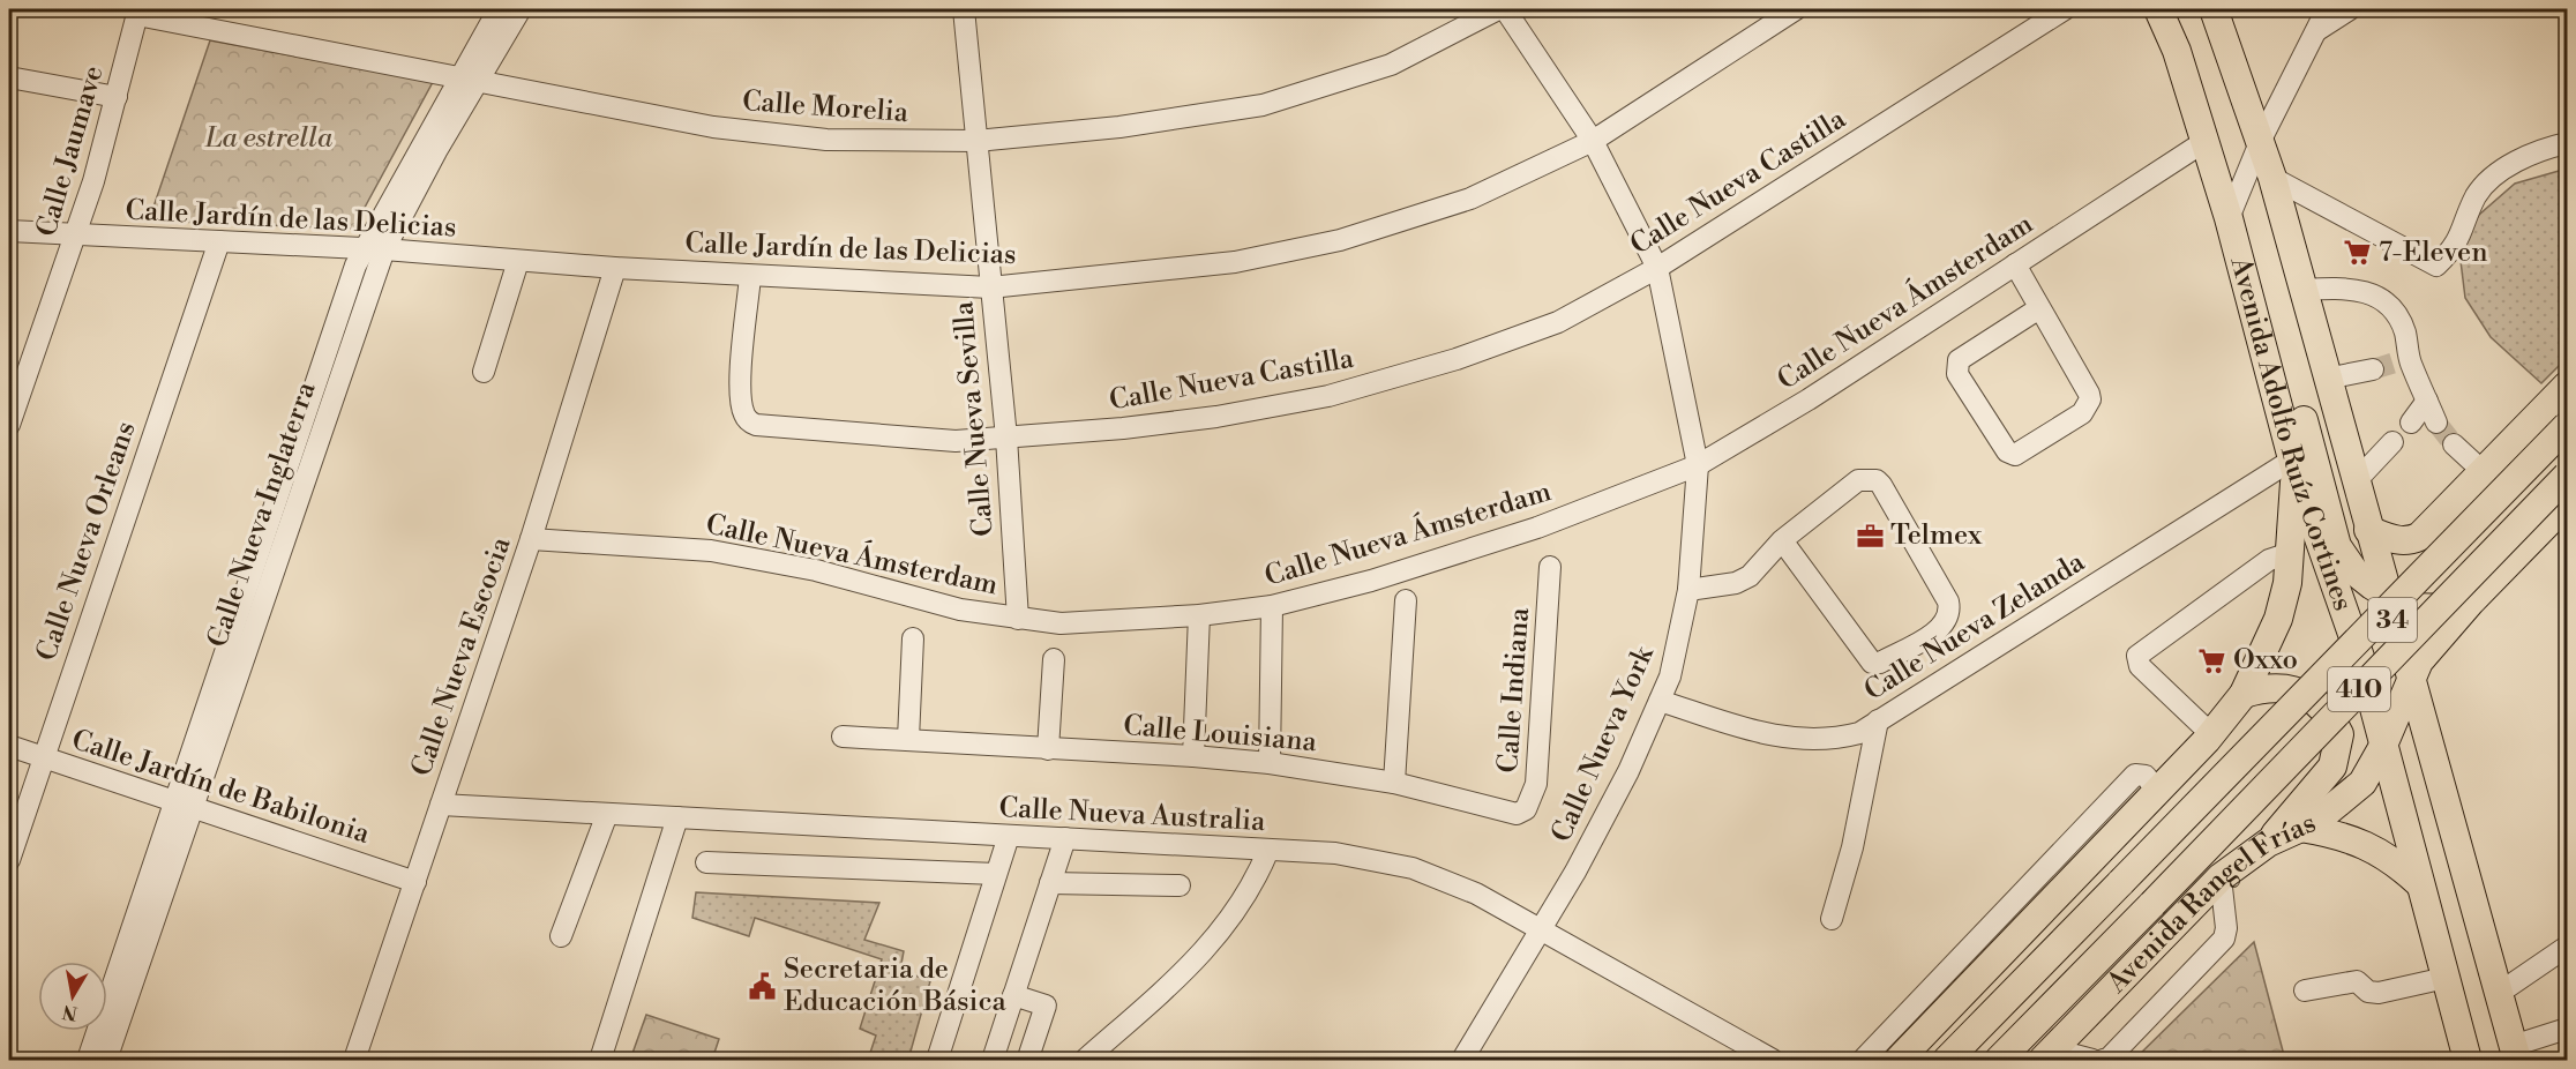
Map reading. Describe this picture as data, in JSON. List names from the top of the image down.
{
  "streets": {
    "main road": [
      "Avenida Adolfo Ruíz Cortines",
      "34",
      "410",
      "Avenida Rangel Frías"
    ],
    "street": [
      "Calle Morelia",
      "Calle Jaumave",
      "Calle Nueva Castilla",
      "Calle Jardín de las Delicias",
      "Calle Nueva Ámsterdam",
      "Calle Nueva Sevilla",
      "Calle Nueva Inglaterra",
      "Calle Nueva Orleans",
      "Calle Nueva Zelanda",
      "Calle Nueva Escocia",
      "Calle Indiana",
      "Calle Louisiana",
      "Calle Nueva York",
      "Calle Jardín de Babilonia",
      "Calle Nueva Australia"
    ]
  },
  "crossings": [
    ["Calle Morelia", "Calle Jaumave"],
    ["Calle Morelia", "Calle Nueva Sevilla"],
    ["Calle Morelia", "Calle Nueva Inglaterra"],
    ["Calle Jaumave", "Calle Jardín de las Delicias"],
    ["Calle Nueva Castilla", "Calle Jardín de las Delicias"],
    ["Calle Nueva Castilla", "Calle Nueva Sevilla"],
    ["Calle Nueva Castilla", "Calle Nueva York"],
    ["Calle Jardín de las Delicias", "Calle Nueva Sevilla"],
    ["Calle Jardín de las Delicias", "Calle Nueva Inglaterra"],
    ["Calle Jardín de las Delicias", "Calle Nueva Orleans"],
    ["Calle Jardín de las Delicias", "Calle Nueva Escocia"],
    ["Calle Jardín de las Delicias", "Calle Nueva York"],
    ["Calle Nueva Ámsterdam", "Calle Nueva Sevilla"],
    ["Calle Nueva Ámsterdam", "Avenida Adolfo Ruíz Cortines"],
    ["Calle Nueva Ámsterdam", "Calle Nueva Escocia"],
    ["Calle Nueva Ámsterdam", "Calle Nueva York"],
    ["Avenida Adolfo Ruíz Cortines", "Calle Nueva Zelanda"],
    ["Avenida Adolfo Ruíz Cortines", "Avenida Rangel Frías"],
    ["Calle Nueva Inglaterra", "Calle Jardín de Babilonia"],
    ["Calle Nueva Orleans", "Calle Jardín de Babilonia"],
    ["Calle Nueva Zelanda", "Calle Nueva York"],
    ["Calle Nueva Escocia", "Calle Jardín de Babilonia"],
    ["Calle Nueva Escocia", "Calle Nueva Australia"],
    ["Calle Indiana", "Calle Louisiana"],
    ["Calle Nueva York", "Calle Nueva Australia"]
  ],
  "parks": ["La estrella"],
  "places": {
    "supermarket": ["7-Eleven", "Oxxo"],
    "office": ["Telmex"],
    "public building": ["Secretaria de Educación Básica"]
  },
  "north": "bottom"
}
